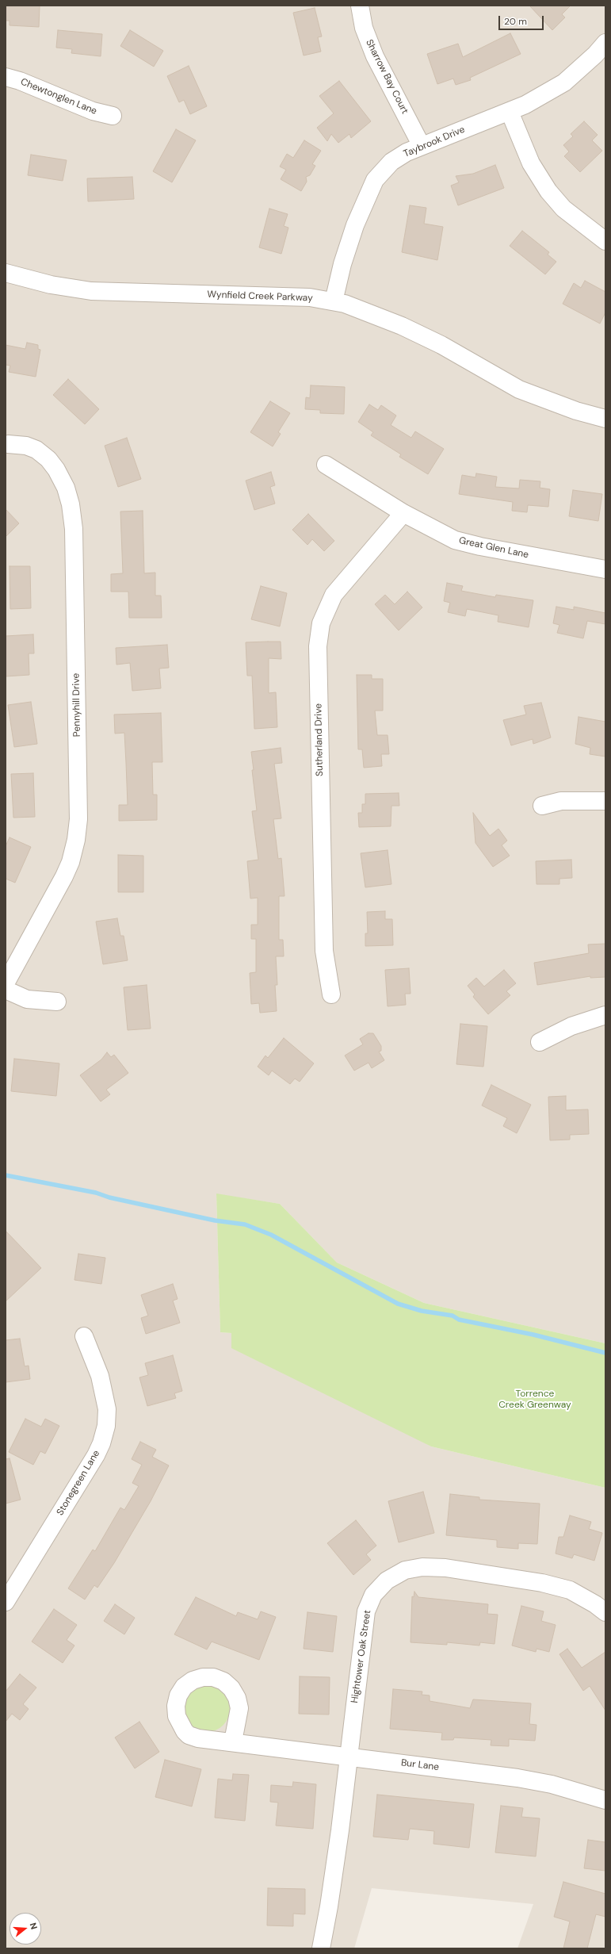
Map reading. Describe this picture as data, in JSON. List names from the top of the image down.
{
  "streets": {
    "street": [
      "Sharrow Bay Court",
      "Chewtonglen Lane",
      "Taybrook Drive",
      "Wynfield Creek Parkway",
      "Great Glen Lane",
      "Pennyhill Drive",
      "Sutherland Drive",
      "Stonegreen Lane",
      "Hightower Oak Street",
      "Bur Lane"
    ]
  },
  "crossings": [
    ["Sharrow Bay Court", "Taybrook Drive"],
    ["Taybrook Drive", "Wynfield Creek Parkway"],
    ["Great Glen Lane", "Sutherland Drive"],
    ["Hightower Oak Street", "Bur Lane"]
  ],
  "parks": ["Torrence Creek Greenway"],
  "scale_bar": "20 m",
  "north": "right"
}
